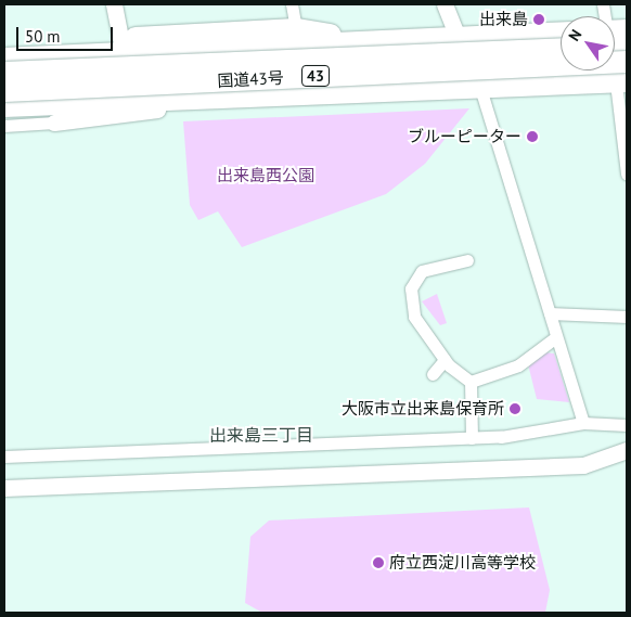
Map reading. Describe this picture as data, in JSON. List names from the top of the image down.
{
  "streets": {
    "highway": ["43", "国道43号"]
  },
  "districts": ["出来島三丁目"],
  "parks": ["出来島西公園"],
  "places": [
    "出来島",
    "ブルーピーター",
    "大阪市立出来島保育所",
    "府立西淀川高等学校"
  ],
  "scale_bar": "50 m",
  "north": "top left"
}
